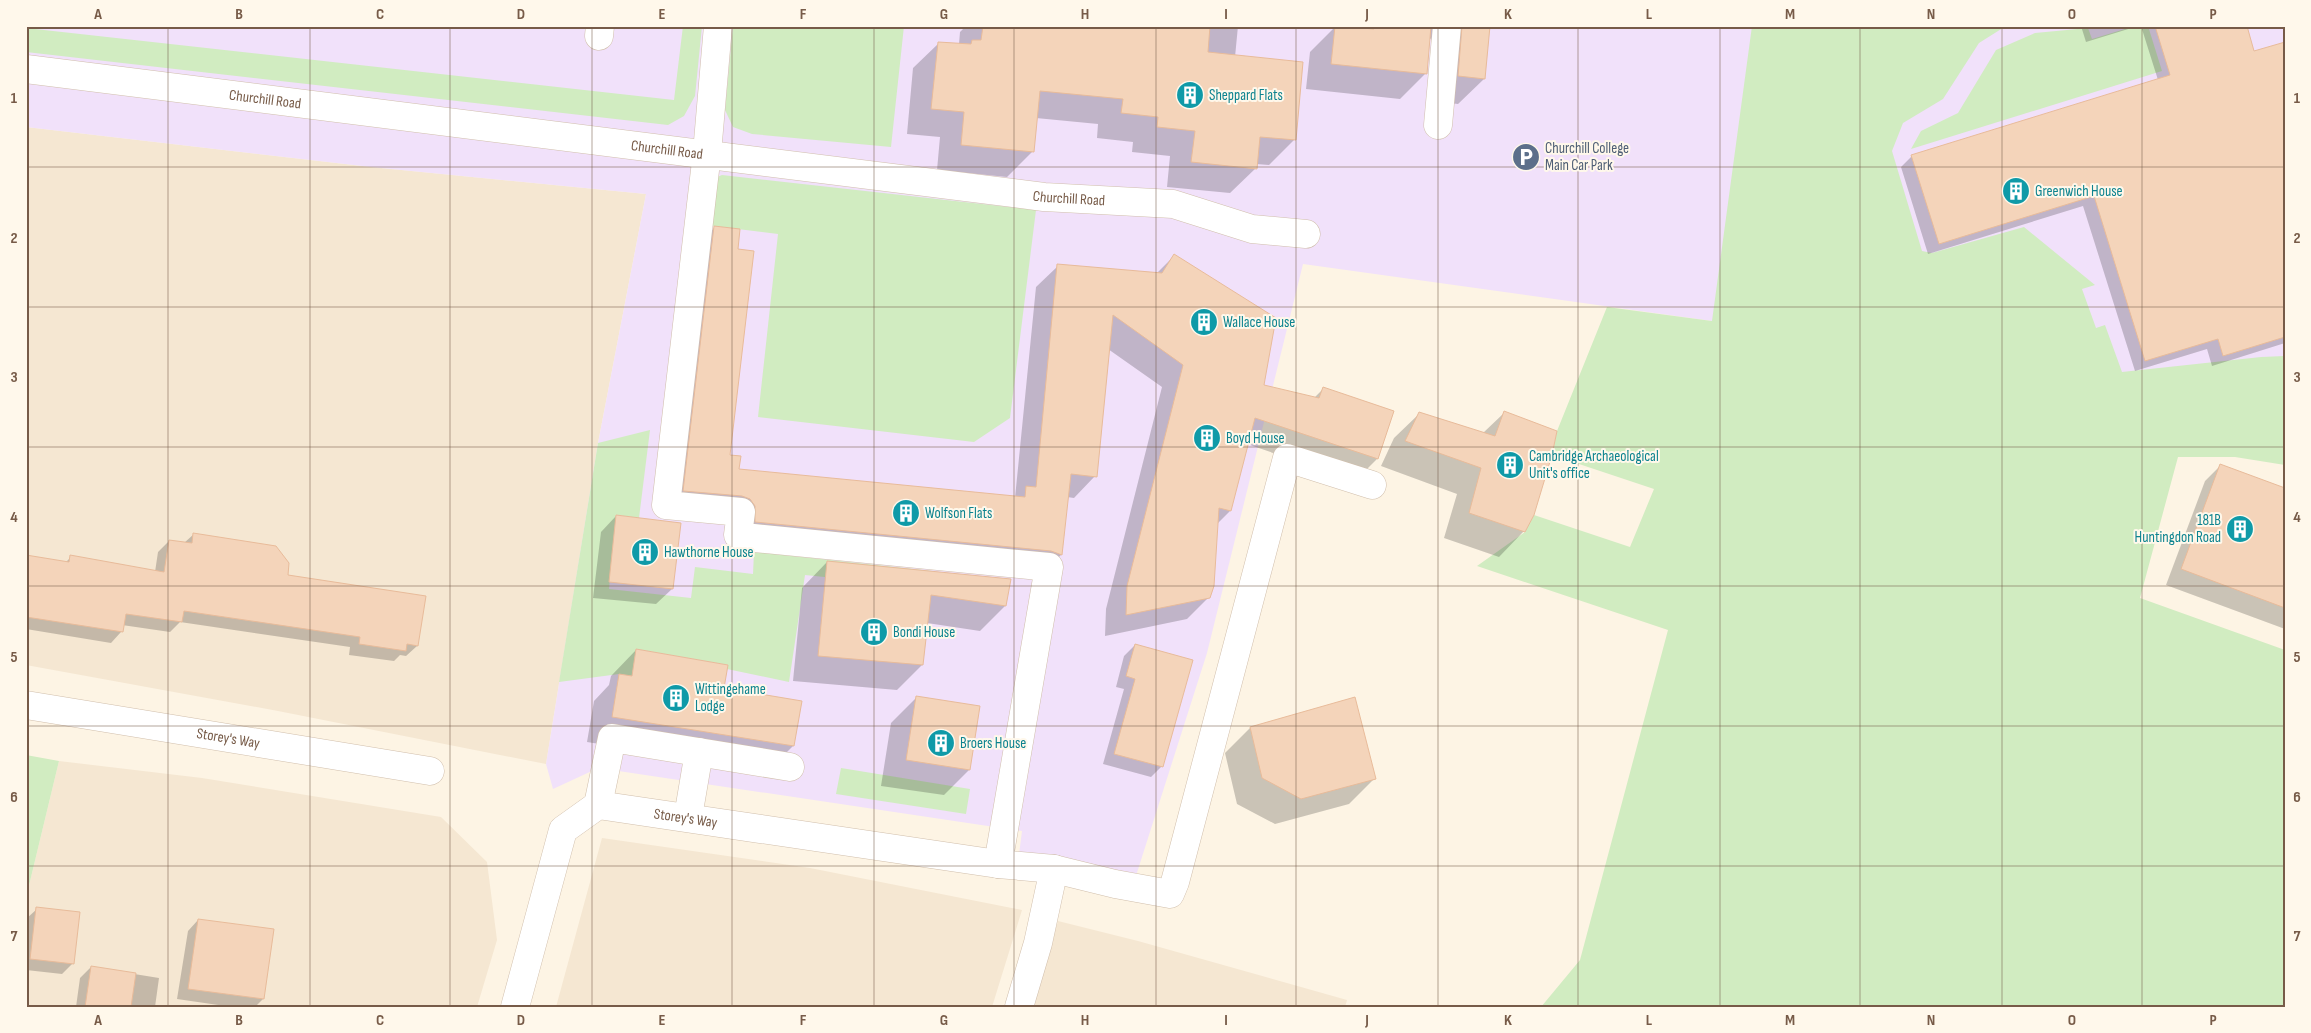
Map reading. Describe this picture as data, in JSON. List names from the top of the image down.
{
  "streets": {
    "street": ["Churchill Road", "Storey's Way"]
  },
  "places": {
    "building": [
      "Sheppard Flats",
      "Greenwich House",
      "Wallace House",
      "Boyd House",
      "Cambridge Archaeological Unit's office",
      "Wolfson Flats",
      "181B Huntingdon Road",
      "Hawthorne House",
      "Bondi House",
      "Wittingehame Lodge",
      "Broers House"
    ],
    "parking": ["Churchill College Main Car Park"]
  },
  "grid": {
    "columns": [
      "A",
      "B",
      "C",
      "D",
      "E",
      "F",
      "G",
      "H",
      "I",
      "J",
      "K",
      "L",
      "M",
      "N",
      "O",
      "P"
    ],
    "rows": [
      "1",
      "2",
      "3",
      "4",
      "5",
      "6",
      "7"
    ]
  }
}
